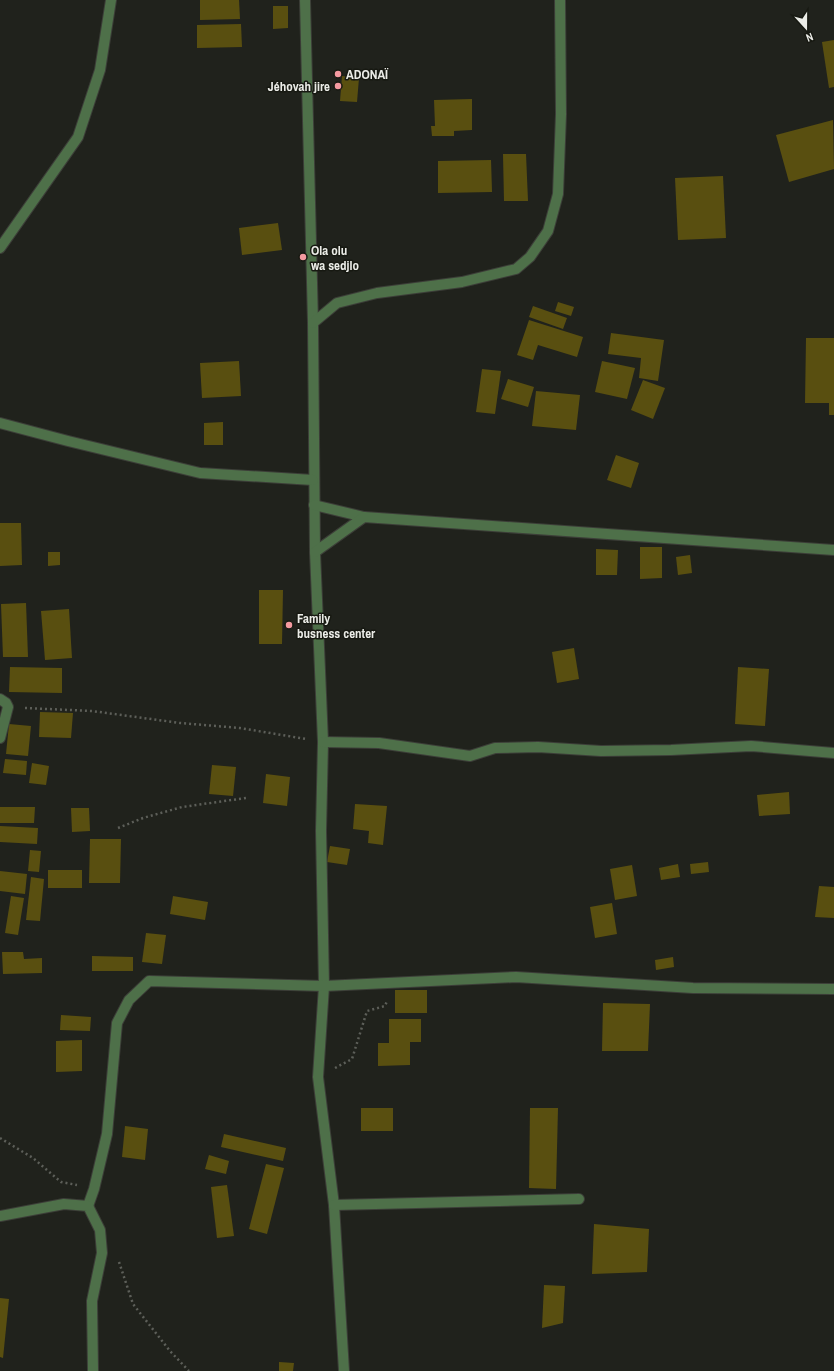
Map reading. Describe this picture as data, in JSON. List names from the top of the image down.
{
  "places": [
    "ADONAÏ",
    "Jéhovah jire",
    "Ola olu wa sedjlo",
    "Family busness center"
  ],
  "north": "bottom"
}
